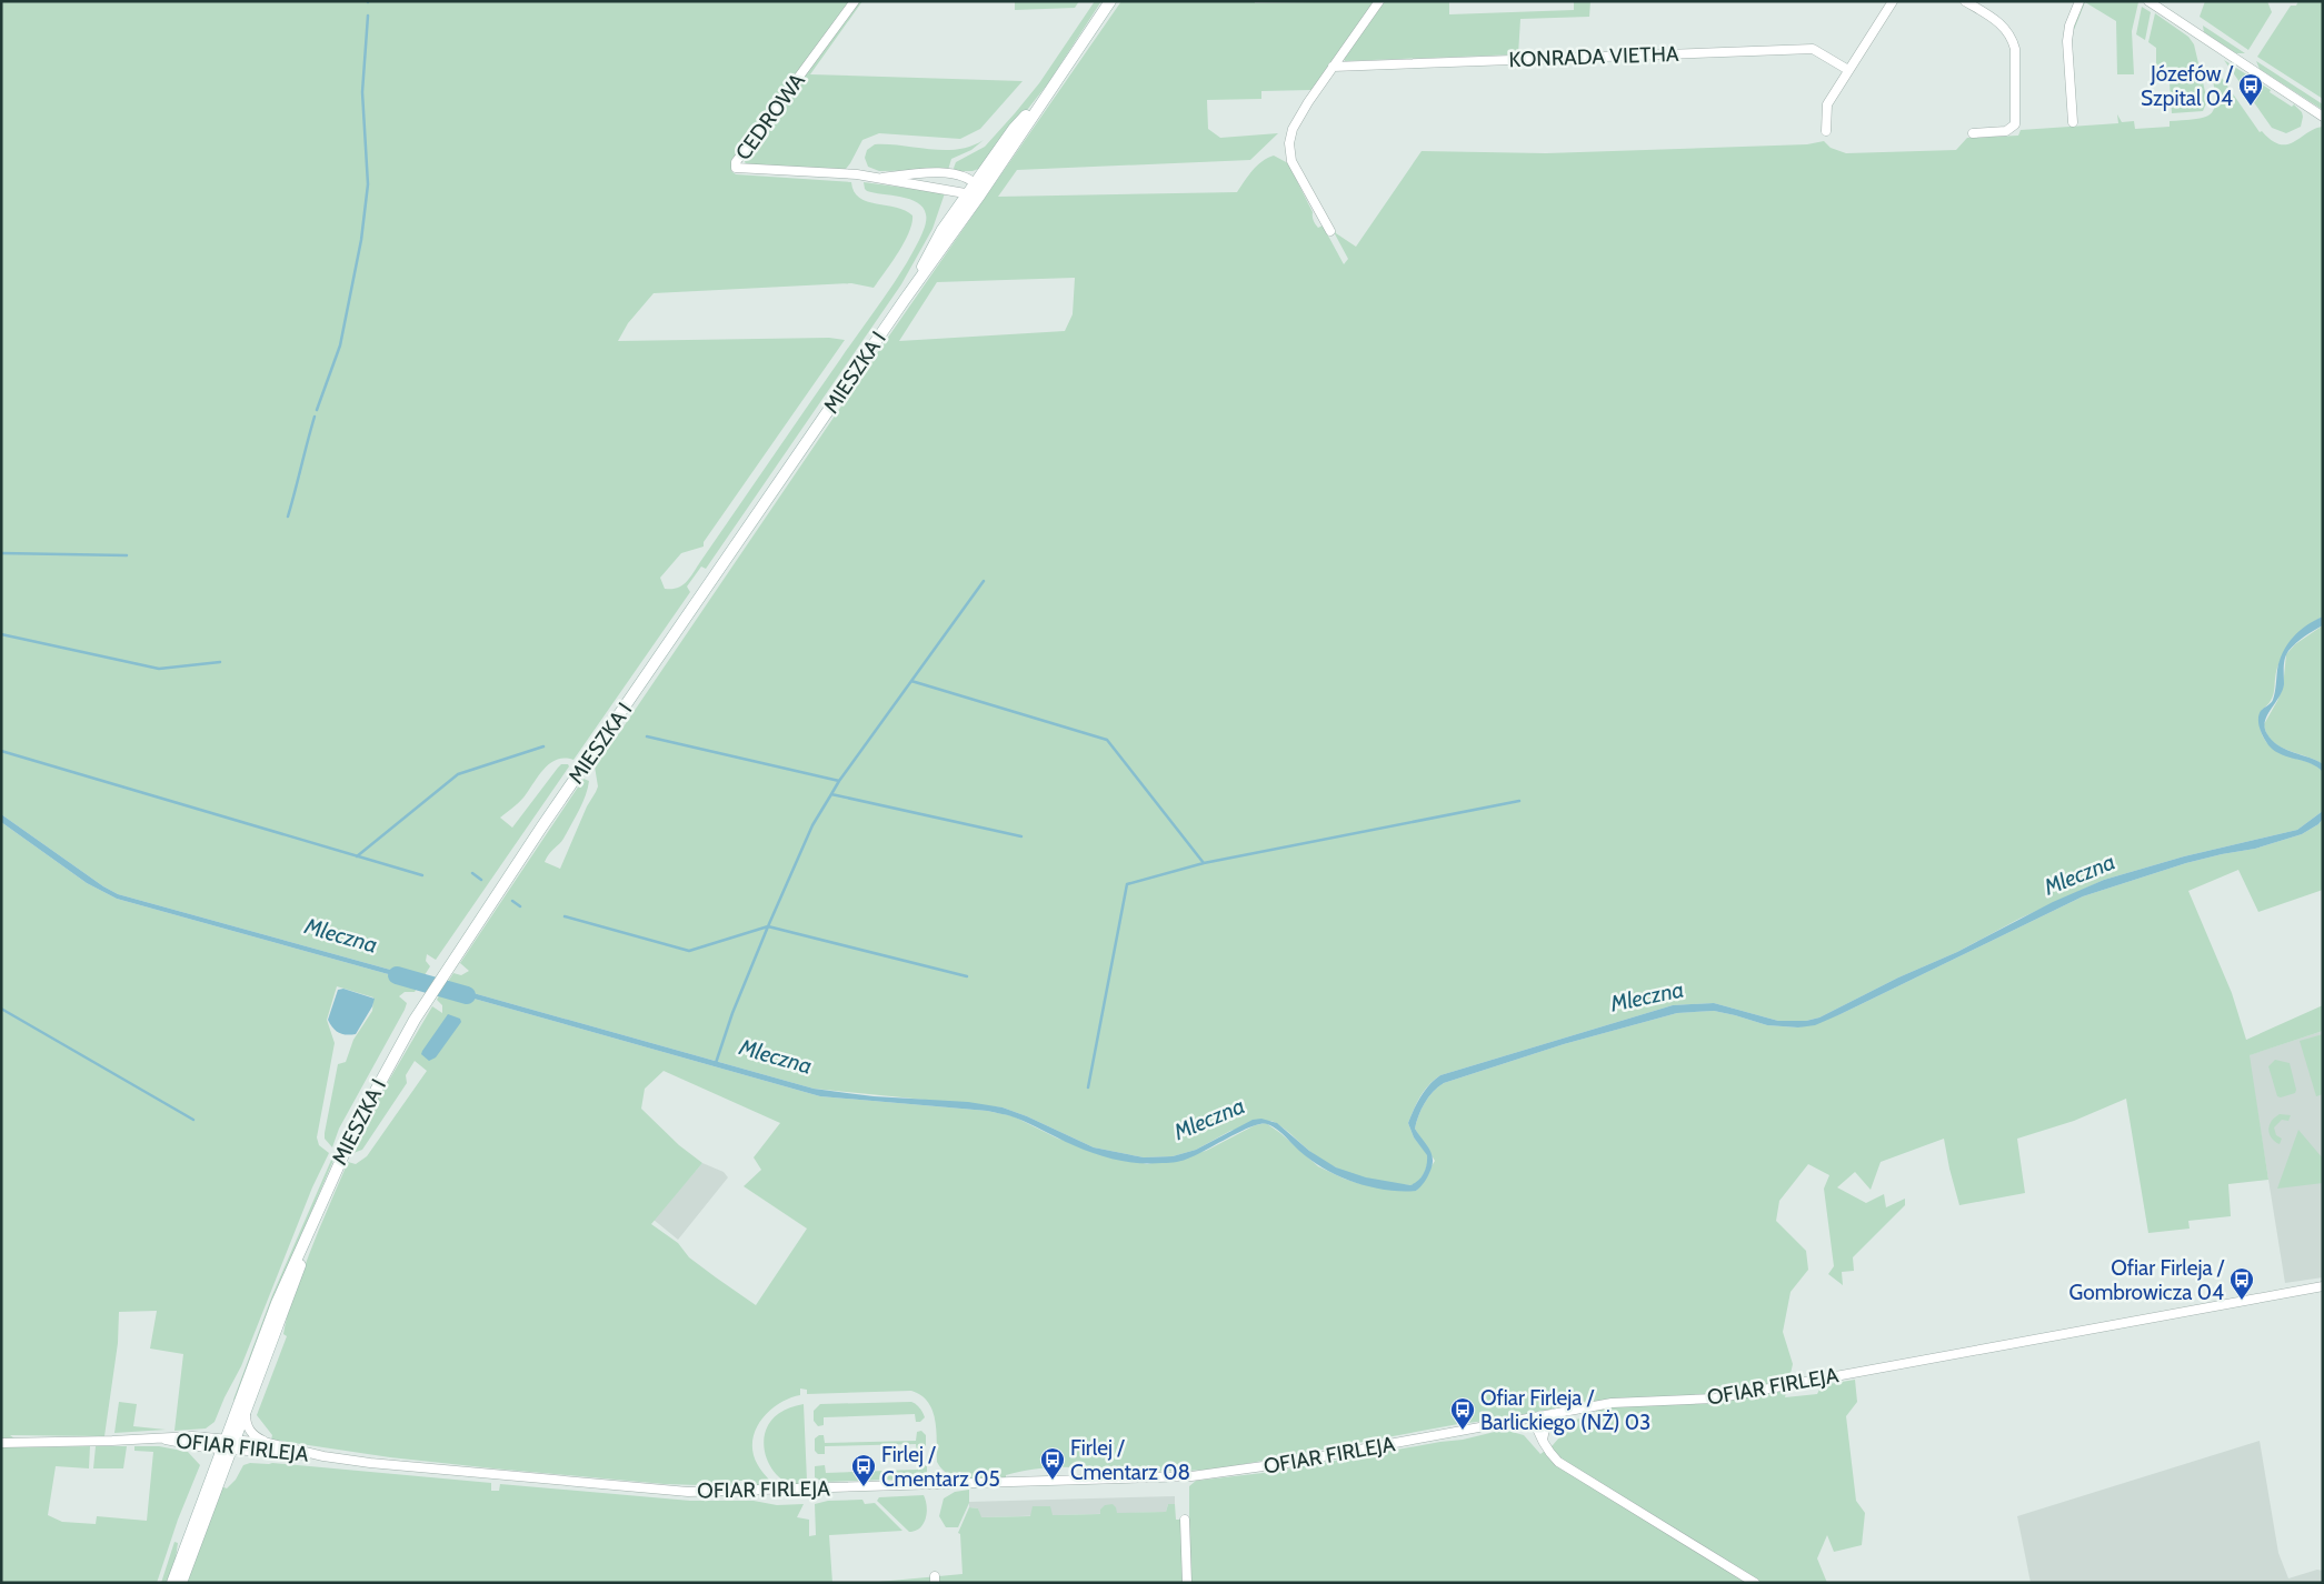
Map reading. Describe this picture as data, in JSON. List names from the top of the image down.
{
  "streets": {
    "street": [
      "KONRADA VIETHA",
      "CEDROWA",
      "MIESZKA I",
      "OFIAR FIRLEJA"
    ]
  },
  "crossings": [
    ["CEDROWA", "MIESZKA I"],
    ["MIESZKA I", "OFIAR FIRLEJA"]
  ],
  "water": ["Mleczna"],
  "places": {
    "bus stop": [
      "Józefów / Szpital 04",
      "Ofiar Firleja / Gombrowicza 04",
      "Ofiar Firleja / Barlickiego (NŻ) 03",
      "Firlej / Cmentarz 08",
      "Firlej / Cmentarz 05"
    ]
  }
}
